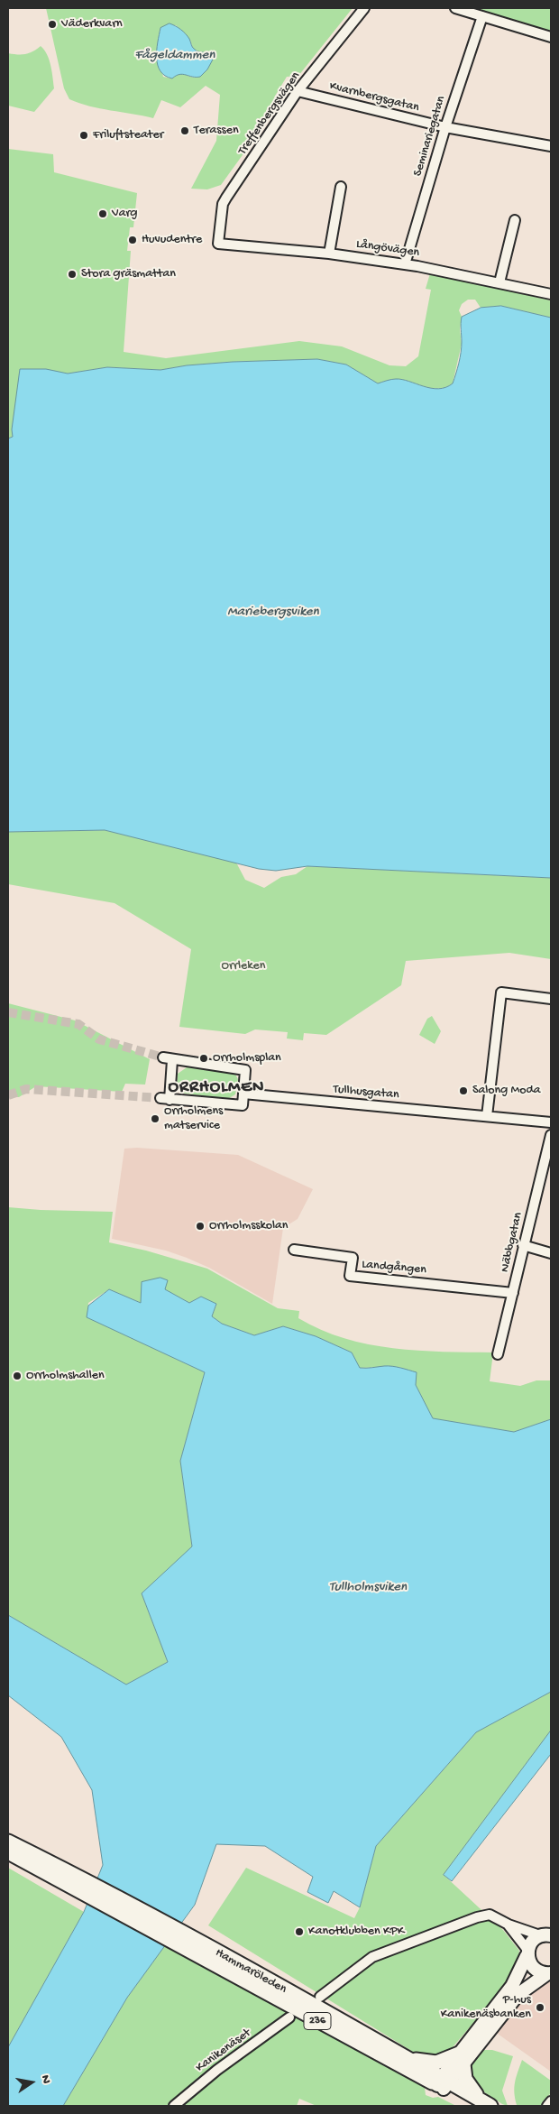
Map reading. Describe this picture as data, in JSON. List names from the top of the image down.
{
  "streets": {
    "main road": ["Hammaröleden", "236"],
    "street": [
      "Kvarnbergsgatan",
      "Treffenbergsvägen",
      "Seminariegatan",
      "Långövägen",
      "Tullhusgatan",
      "Näbbgatan",
      "Landgången",
      "Kanikenäset"
    ]
  },
  "crossings": [
    ["Kvarnbergsgatan", "Treffenbergsvägen"],
    ["Kvarnbergsgatan", "Seminariegatan"],
    ["Treffenbergsvägen", "Långövägen"],
    ["Seminariegatan", "Långövägen"],
    ["Näbbgatan", "Landgången"]
  ],
  "districts": ["ORRHOLMEN"],
  "water": ["Fågeldammen", "Mariebergsviken", "Tullholmsviken"],
  "parks": ["Orrleken"],
  "places": [
    "Väderkvarn",
    "Terassen",
    "Friluftsteater",
    "Varg",
    "Huvudentre",
    "Stora gräsmattan",
    "Orrholmsplan",
    "Salong Moda",
    "Orrholmens matservice",
    "Orrholmsskolan",
    "Orrholmshallen",
    "Kanotklubben KPK",
    "P-hus Kanikenäsbanken"
  ],
  "north": "right"
}
